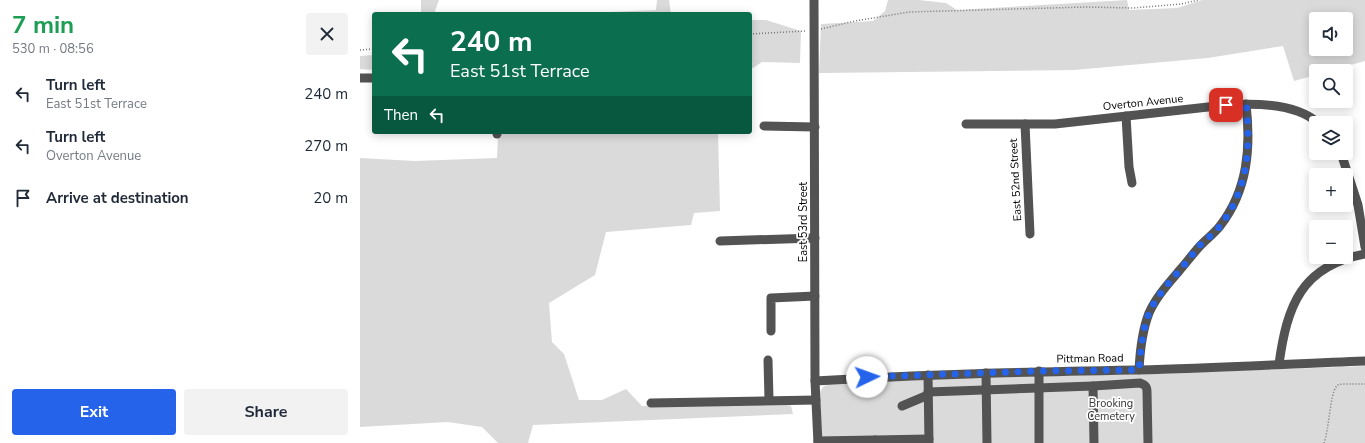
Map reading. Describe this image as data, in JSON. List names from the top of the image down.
{
  "streets": {
    "street": [
      "Overton Avenue",
      "East 52nd Street",
      "East 53rd Street",
      "Pittman Road"
    ]
  },
  "crossings": [
    ["Overton Avenue", "East 52nd Street"],
    ["East 53rd Street", "Pittman Road"]
  ],
  "parks": ["Brooking Cemetery"],
  "page": {
    "heading": ["7 min", "530 m · 08:56"],
    "map_buttons": ["+", "−"],
    "turn": ["240 m", "East 51st Terrace"],
    "list": [
      {
        "name": "Turn left",
        "note": "East 51st Terrace",
        "value": "240 m"
      },
      {
        "name": "Turn left",
        "note": "Overton Avenue",
        "value": "270 m"
      },
      {
        "name": "Arrive at destination",
        "value": "20 m"
      }
    ],
    "then": "Then",
    "buttons": ["Exit", "Share"]
  }
}
